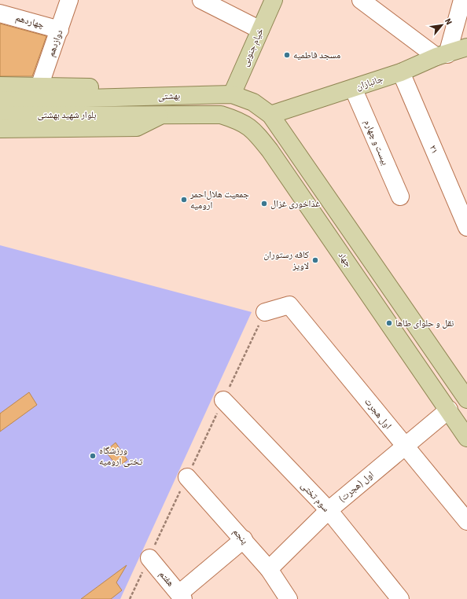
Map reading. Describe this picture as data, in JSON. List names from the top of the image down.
{
  "streets": {
    "main road": [
      "خیام جنوبی",
      "جانبازان",
      "بهشتی",
      "بلوار شهید بهشتی",
      "جهاد"
    ],
    "street": [
      "چهاردهم",
      "دوازدهم",
      "بیست و چهارم",
      "۲۱",
      "اول هجرت",
      "اول (هجرت)",
      "سوم تختی",
      "پنجم",
      "هفتم"
    ]
  },
  "crossings": [
    ["چهاردهم", "دوازدهم"],
    ["خیام جنوبی", "بهشتی"],
    ["جانبازان", "بیست و چهارم"],
    ["جانبازان", "۲۱"],
    ["بهشتی", "بلوار شهید بهشتی"],
    ["بهشتی", "جهاد"],
    ["جهاد", "اول (هجرت)"],
    ["اول هجرت", "اول (هجرت)"],
    ["اول (هجرت)", "سوم تختی"],
    ["اول (هجرت)", "پنجم"]
  ],
  "places": [
    "مسجد فاطمیه",
    "جمعیت هلال‌احمر ارومیه",
    "غذاخوری غزال",
    "کافه رستوران لاویز",
    "نقل و حلوای طاها",
    "ورزشگاه تختی ارومیه"
  ],
  "north": "top right"
}
